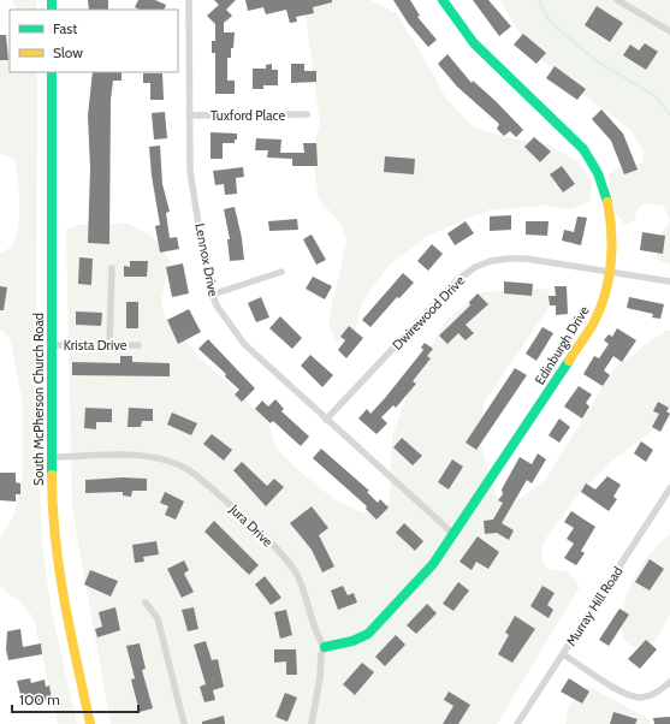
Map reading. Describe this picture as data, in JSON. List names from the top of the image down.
{
  "streets": {
    "street": [
      "Tuxford Place",
      "Lennox Drive",
      "Dwirewood Drive",
      "Krista Drive",
      "Edinburgh Drive",
      "South McPherson Church Road",
      "Jura Drive",
      "Murray Hill Road"
    ]
  },
  "crossings": [
    ["Tuxford Place", "Lennox Drive"],
    ["Lennox Drive", "Dwirewood Drive"],
    ["Lennox Drive", "Edinburgh Drive"],
    ["Dwirewood Drive", "Edinburgh Drive"],
    ["Krista Drive", "South McPherson Church Road"],
    ["Edinburgh Drive", "Jura Drive"],
    ["South McPherson Church Road", "Jura Drive"]
  ],
  "legend": ["Fast", "Slow"],
  "scale_bar": "100 m"
}
